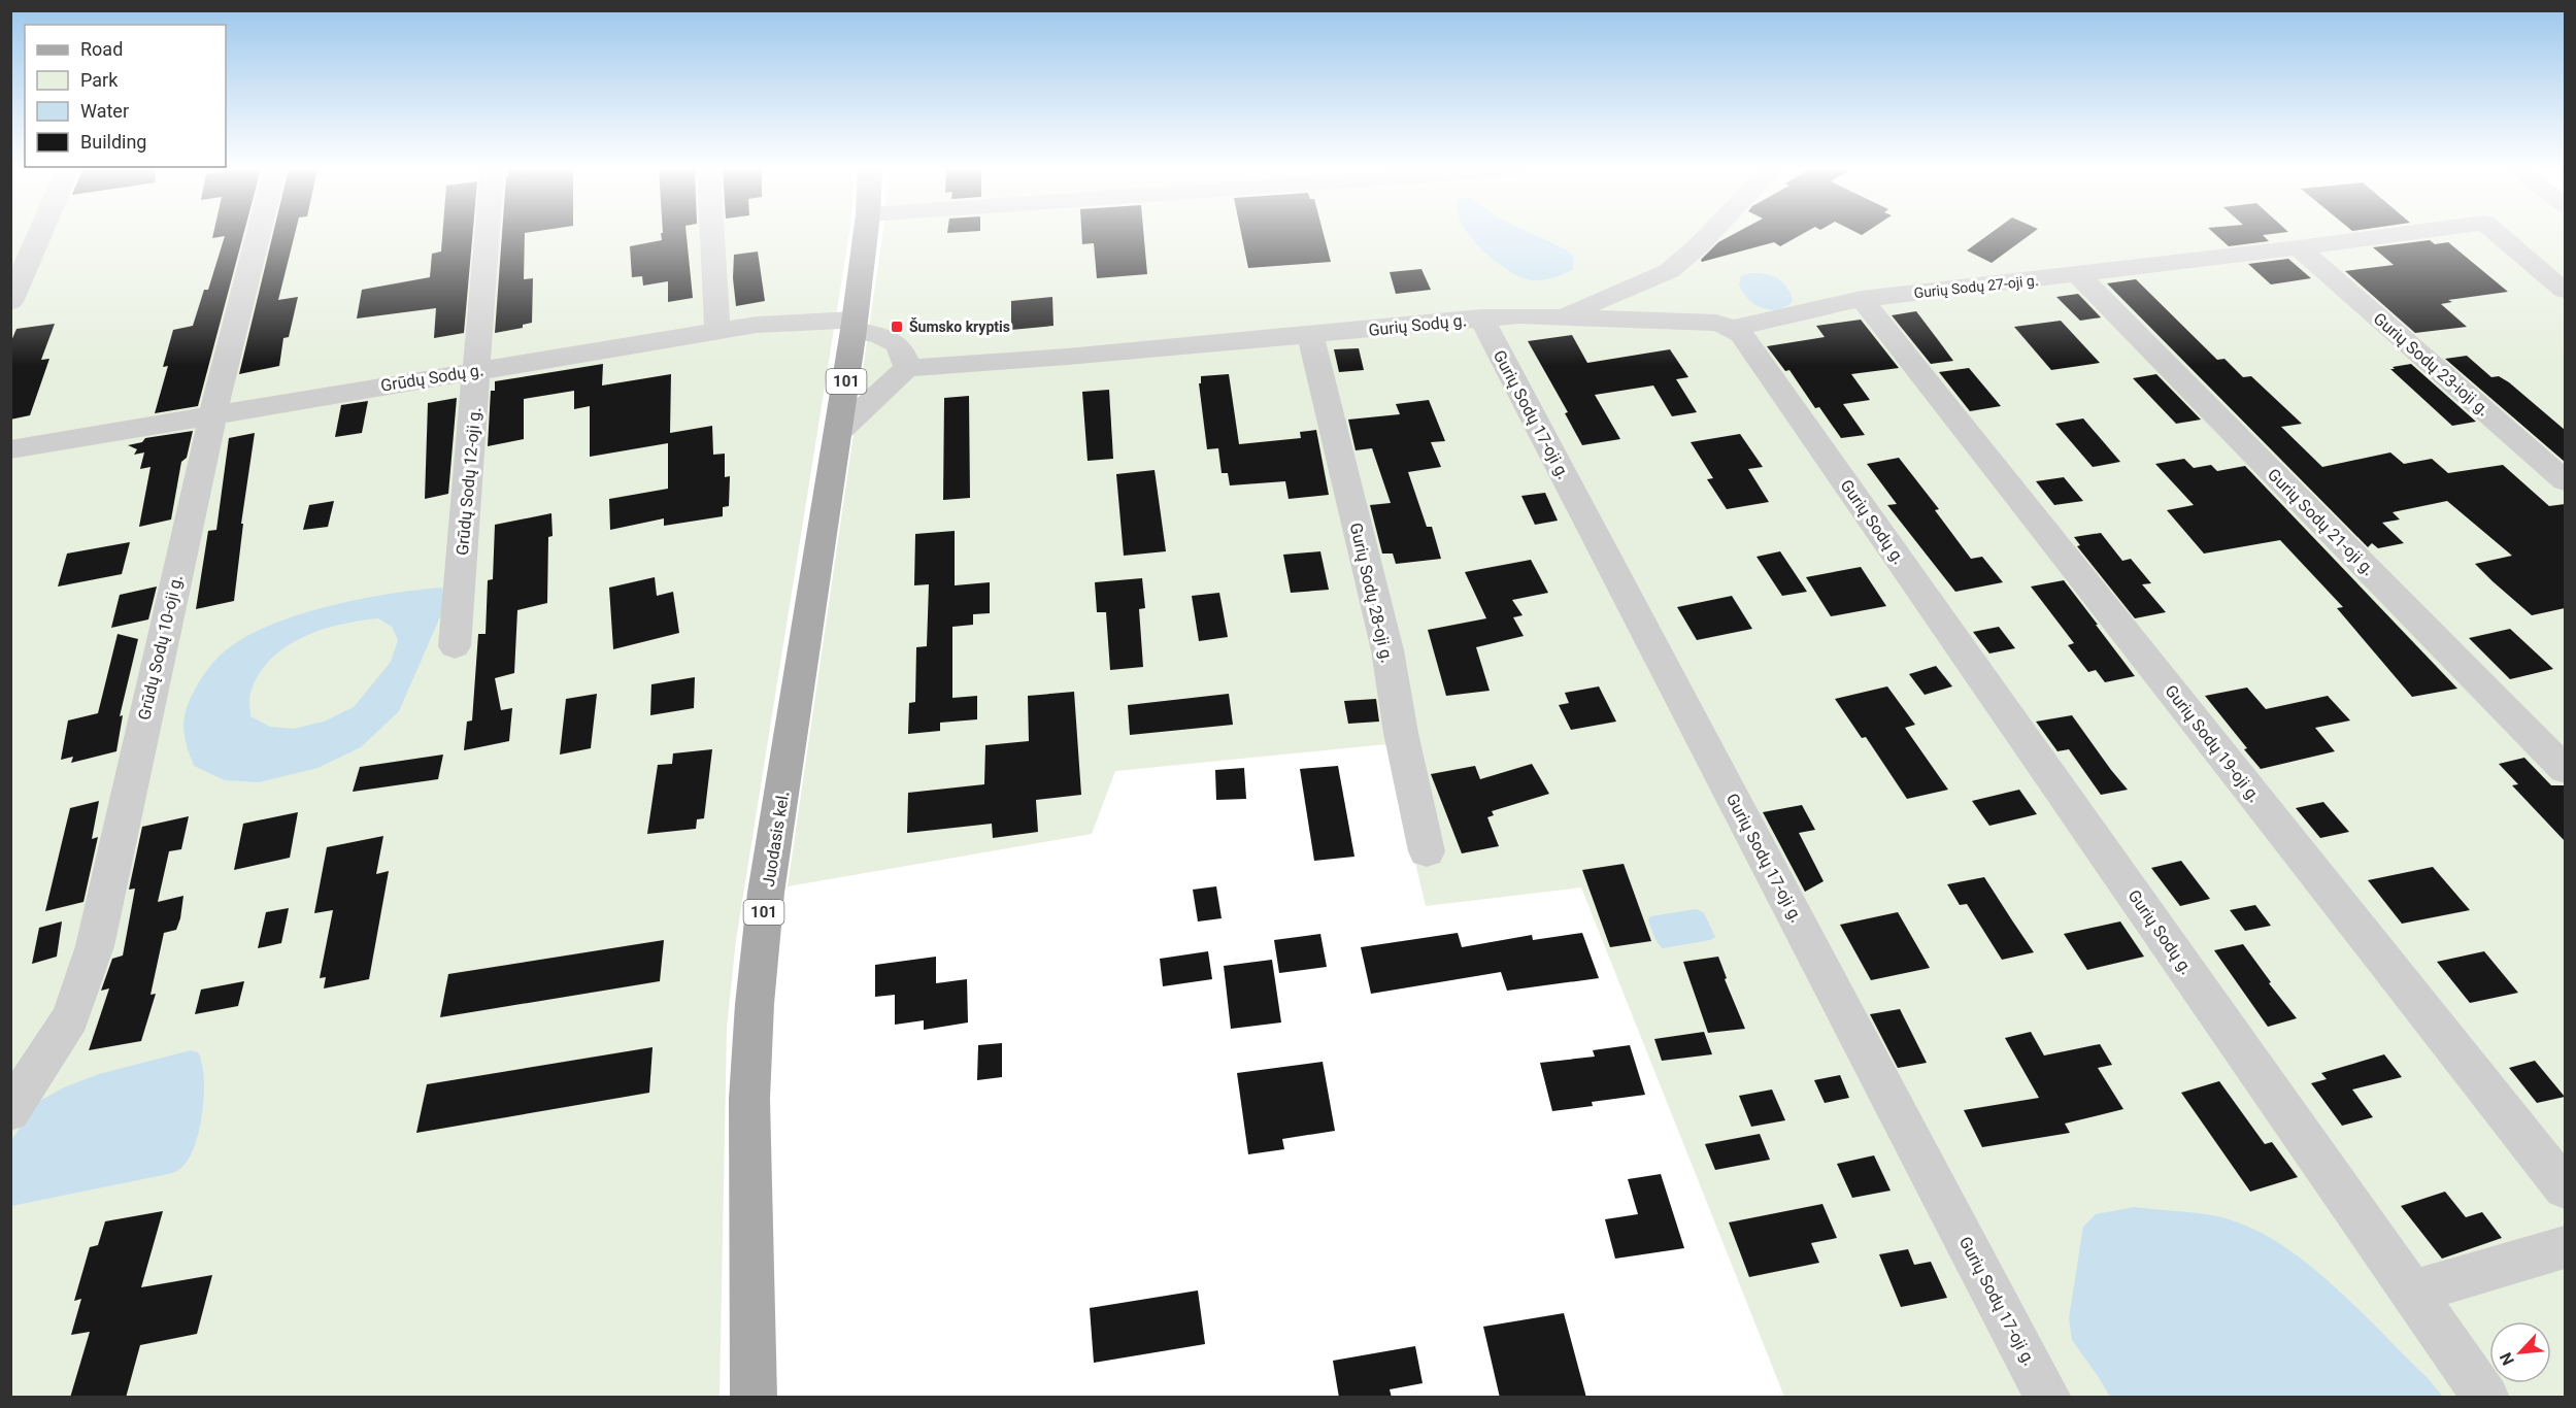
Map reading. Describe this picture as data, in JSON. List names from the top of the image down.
{
  "streets": {
    "main road": ["101", "Juodasis kel."],
    "street": [
      "Gurių Sodų 27-oji g.",
      "Gurių Sodų g.",
      "Gurių Sodų 23-ioji g.",
      "Grūdų Sodų g.",
      "Gurių Sodų 17-oji g.",
      "Grūdų Sodų 12-oji g.",
      "Gurių Sodų 21-oji g.",
      "Gurių Sodų 28-oji g.",
      "Grūdų Sodų 10-oji g.",
      "Gurių Sodų 19-oji g."
    ]
  },
  "crossings": [
    ["Gurių Sodų 27-oji g.", "Gurių Sodų g."],
    ["Gurių Sodų 27-oji g.", "Gurių Sodų 23-ioji g."],
    ["Gurių Sodų 27-oji g.", "Gurių Sodų 21-oji g."],
    ["Gurių Sodų 27-oji g.", "Gurių Sodų 19-oji g."],
    ["Gurių Sodų g.", "Gurių Sodų 17-oji g."],
    ["Gurių Sodų g.", "Gurių Sodų 28-oji g."],
    ["Grūdų Sodų g.", "101"],
    ["Grūdų Sodų g.", "Grūdų Sodų 12-oji g."],
    ["Grūdų Sodų g.", "Grūdų Sodų 10-oji g."],
    ["101", "Juodasis kel."]
  ],
  "places": {
    "transit": ["Šumsko kryptis"]
  },
  "legend": [
    "Road",
    "Park",
    "Water",
    "Building"
  ],
  "north": "bottom left"
}
